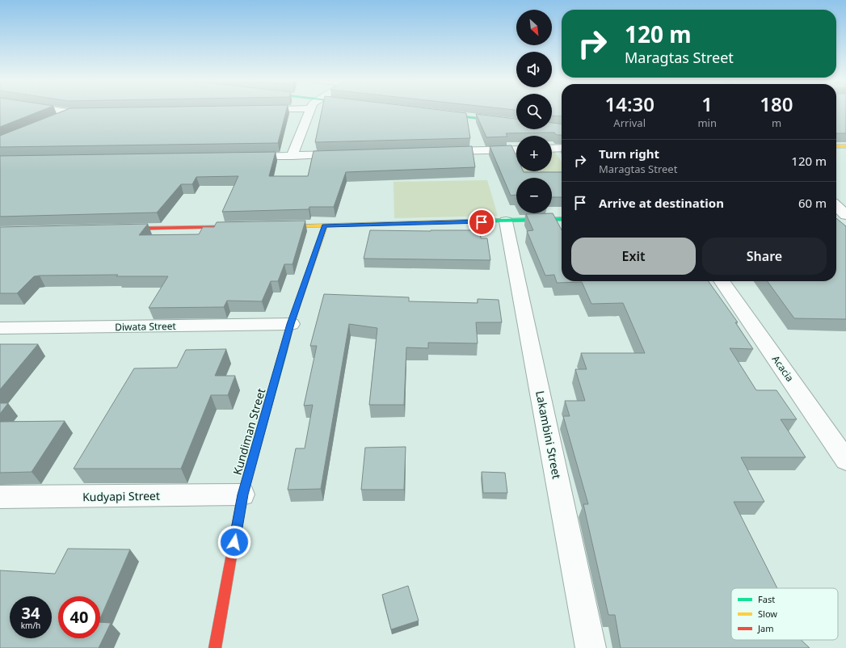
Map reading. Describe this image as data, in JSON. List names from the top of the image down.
{
  "streets": {
    "street": [
      "Diwata Street",
      "Acacia",
      "Kundiman Street",
      "Lakambini Street",
      "Kudyapi Street"
    ]
  },
  "crossings": [
    ["Diwata Street", "Kundiman Street"],
    ["Kundiman Street", "Kudyapi Street"]
  ],
  "legend": ["Fast", "Slow", "Jam"],
  "north": "bottom right",
  "page": {
    "map_buttons": ["+", "−"],
    "turn": ["120 m", "Maragtas Street"],
    "eta": [
      "14:30",
      "Arrival",
      "1",
      "min",
      "180",
      "m"
    ],
    "list": [
      {
        "name": "Turn right",
        "note": "Maragtas Street",
        "value": "120 m"
      },
      {
        "name": "Arrive at destination",
        "value": "60 m"
      }
    ],
    "buttons": ["Exit", "Share"],
    "speed": "34 km/h",
    "limit": "40"
  }
}
